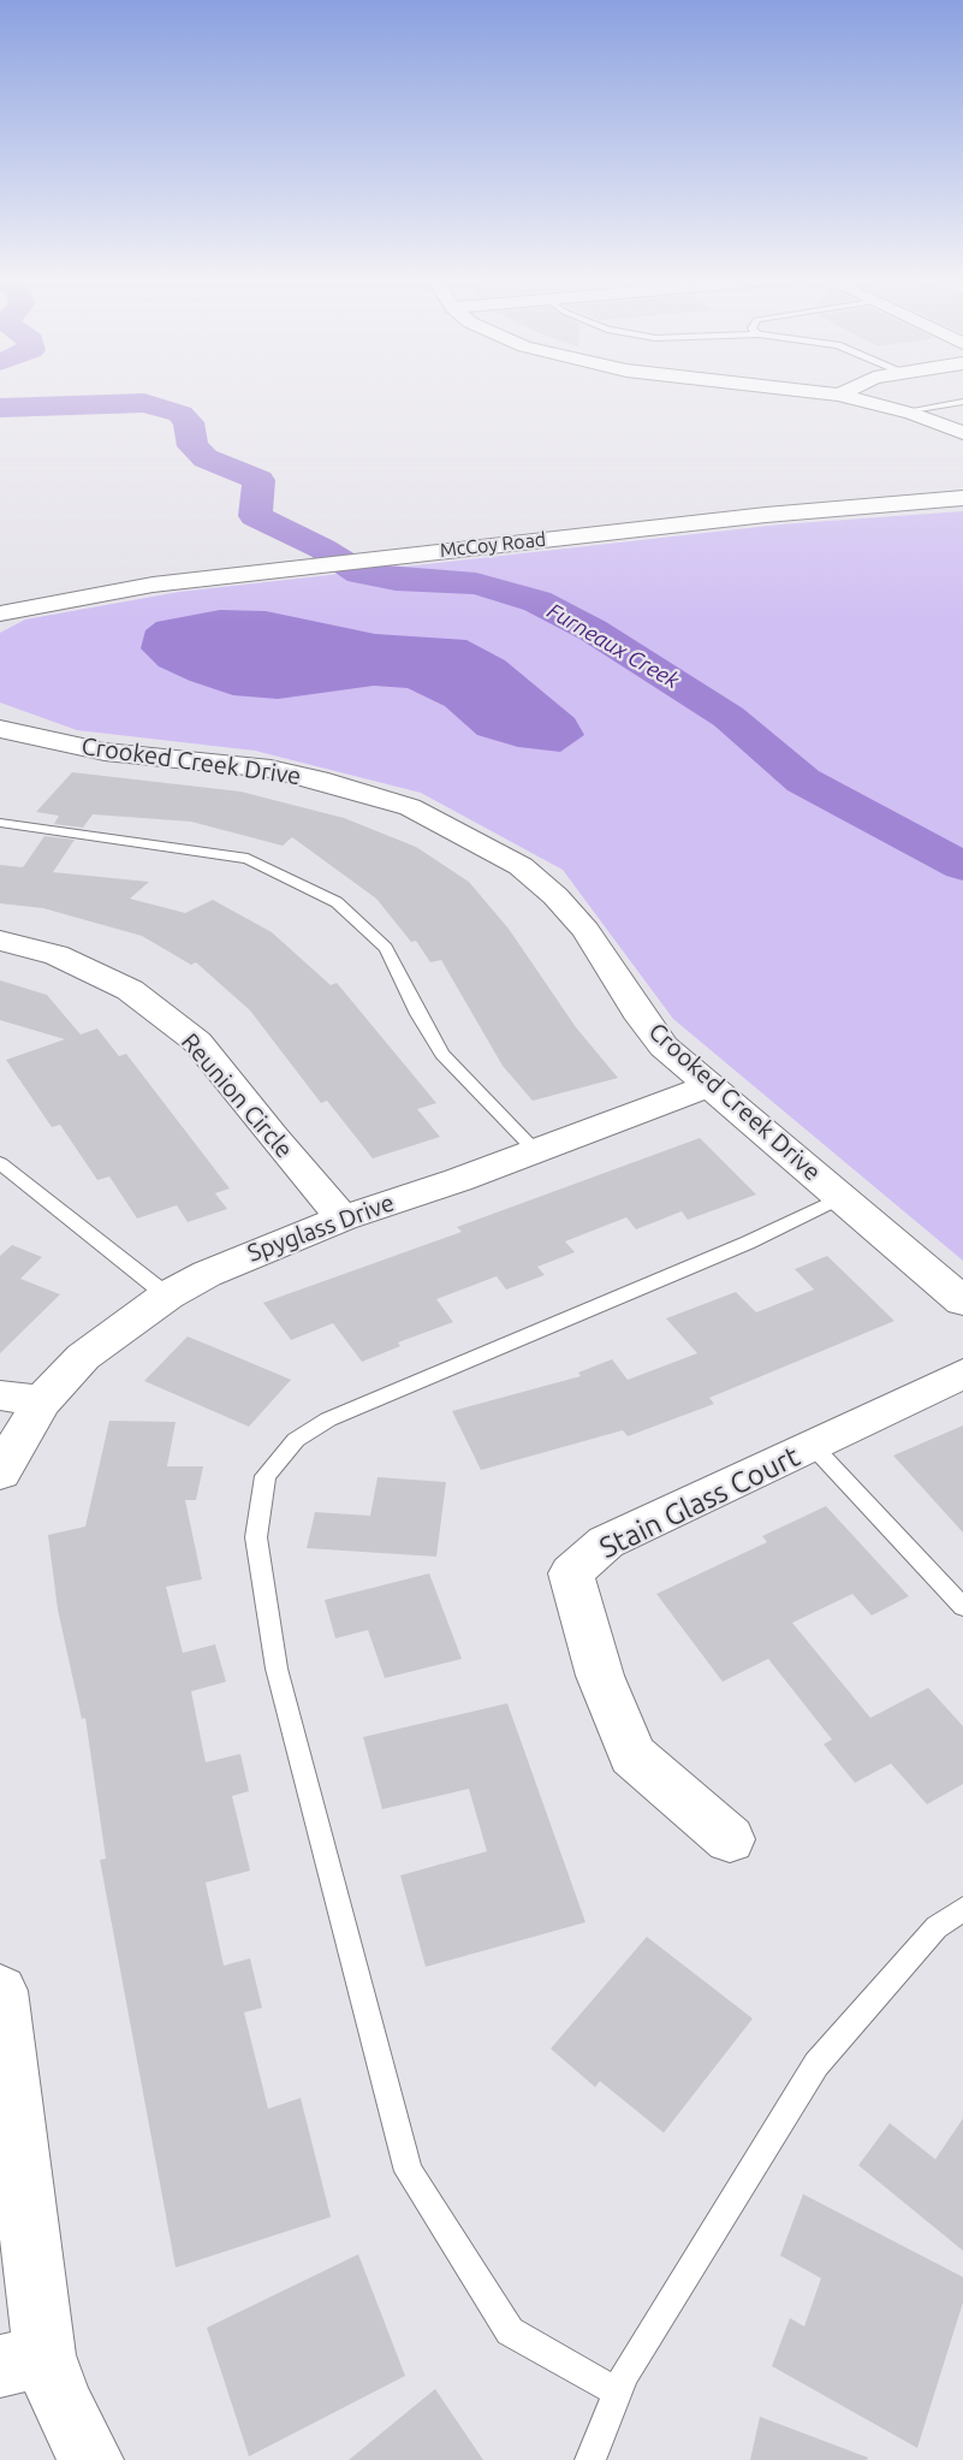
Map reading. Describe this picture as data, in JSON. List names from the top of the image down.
{
  "streets": {
    "street": [
      "McCoy Road",
      "Crooked Creek Drive",
      "Reunion Circle",
      "Spyglass Drive",
      "Stain Glass Court"
    ]
  },
  "crossings": [
    ["Crooked Creek Drive", "Spyglass Drive"],
    ["Reunion Circle", "Spyglass Drive"]
  ],
  "water": ["Furneaux Creek"]
}
